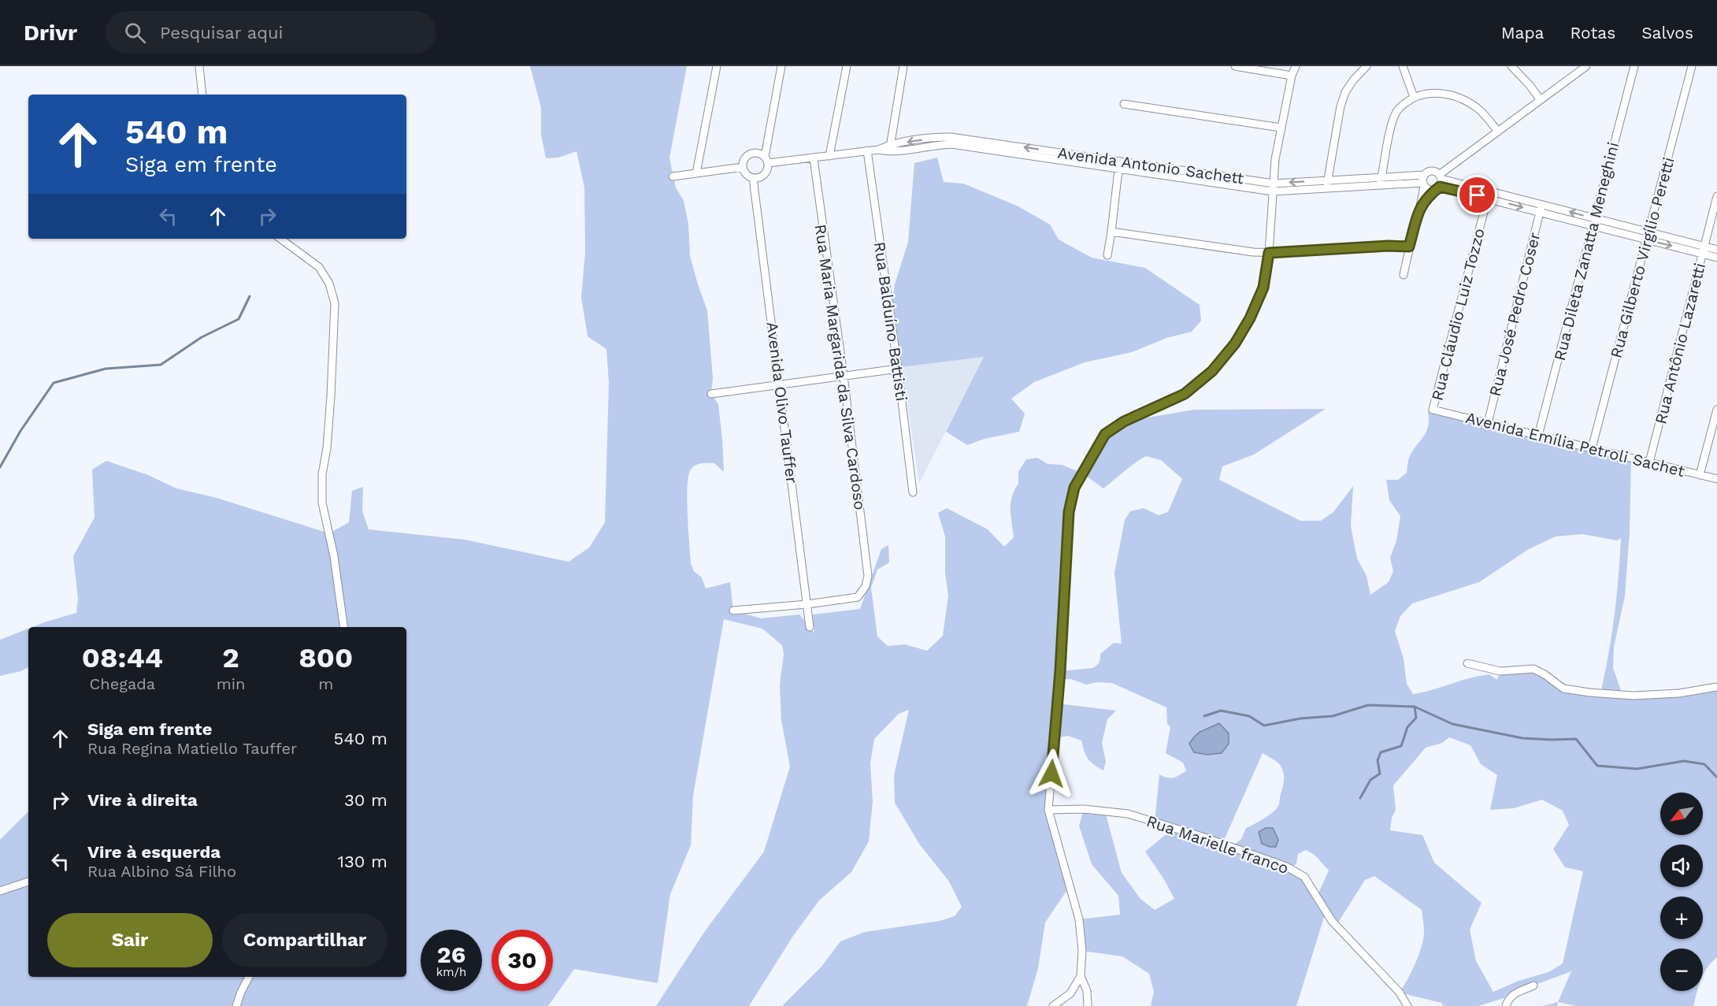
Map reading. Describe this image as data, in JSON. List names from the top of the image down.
{
  "streets": {
    "street": [
      "Avenida Antonio Sachett",
      "Rua Dileta Zanatta Meneghini",
      "Rua Gilberto Virgílio Peretti",
      "Rua Cláudio Luiz Tozzo",
      "Rua José Pedro Coser",
      "Rua Balduíno Battisti",
      "Rua Antônio Lazaretti",
      "Rua Maria Margarida da Silva Cardoso",
      "Avenida Olivo Tauffer",
      "Avenida Emília Petroli Sachet",
      "Rua Marielle franco"
    ]
  },
  "crossings": [
    ["Avenida Antonio Sachett", "Rua Balduíno Battisti"],
    ["Avenida Antonio Sachett", "Rua Maria Margarida da Silva Cardoso"],
    ["Avenida Antonio Sachett", "Avenida Olivo Tauffer"],
    ["Rua Dileta Zanatta Meneghini", "Avenida Emília Petroli Sachet"],
    ["Rua Gilberto Virgílio Peretti", "Avenida Emília Petroli Sachet"],
    ["Rua Cláudio Luiz Tozzo", "Avenida Emília Petroli Sachet"],
    ["Rua José Pedro Coser", "Avenida Emília Petroli Sachet"],
    ["Rua Antônio Lazaretti", "Avenida Emília Petroli Sachet"],
    ["Rua Maria Margarida da Silva Cardoso", "Avenida Olivo Tauffer"]
  ],
  "north": "bottom left",
  "page": {
    "header": "Drivr",
    "search": "Pesquisar aqui",
    "nav": ["Mapa", "Rotas", "Salvos"],
    "turn": ["540 m", "Siga em frente"],
    "eta": [
      "08:44",
      "Chegada",
      "2",
      "min",
      "800",
      "m"
    ],
    "list": [
      {
        "name": "Siga em frente",
        "note": "Rua Regina Matiello Tauffer",
        "value": "540 m"
      },
      {
        "name": "Vire à direita",
        "value": "30 m"
      },
      {
        "name": "Vire à esquerda",
        "note": "Rua Albino Sá Filho",
        "value": "130 m"
      }
    ],
    "map_buttons": ["+", "−"],
    "buttons": ["Sair", "Compartilhar"],
    "speed": "26 km/h",
    "limit": "30"
  }
}
